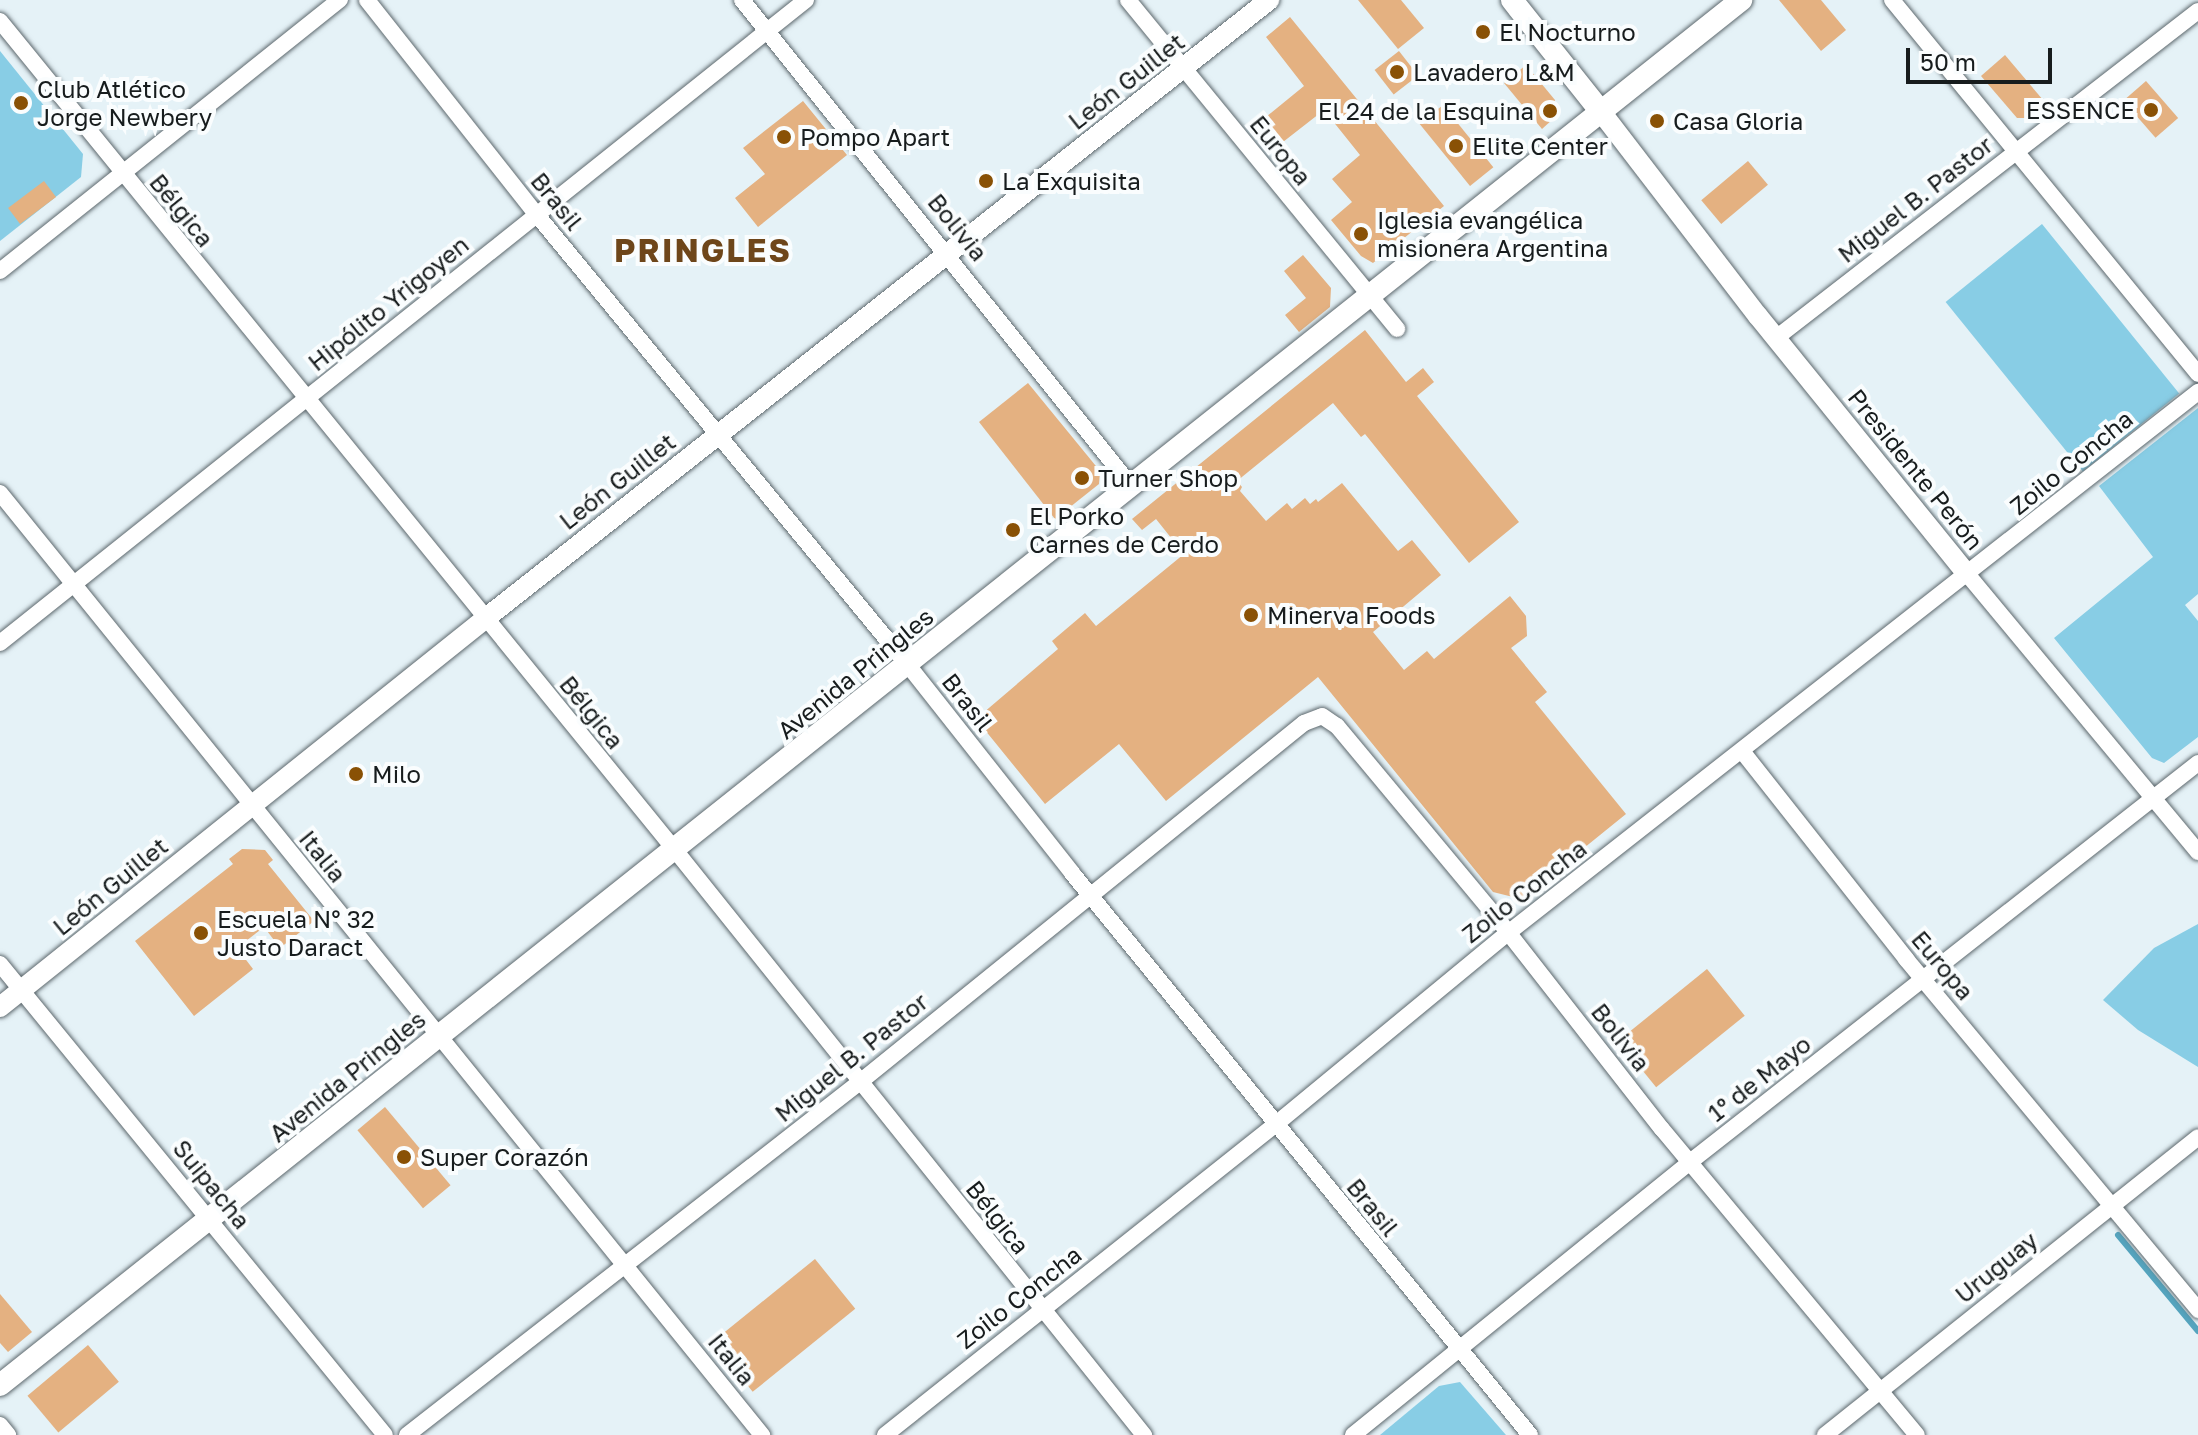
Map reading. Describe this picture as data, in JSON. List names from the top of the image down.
{
  "streets": {
    "main road": ["Avenida Pringles"],
    "street": [
      "León Guillet",
      "Europa",
      "Miguel B. Pastor",
      "Brasil",
      "Bélgica",
      "Bolivia",
      "Hipólito Yrigoyen",
      "Zoilo Concha",
      "Presidente Perón",
      "Italia",
      "1º de Mayo",
      "Suipacha",
      "Uruguay"
    ]
  },
  "crossings": [
    ["León Guillet", "Europa"],
    ["León Guillet", "Brasil"],
    ["León Guillet", "Bélgica"],
    ["León Guillet", "Bolivia"],
    ["León Guillet", "Italia"],
    ["León Guillet", "Suipacha"],
    ["Europa", "Zoilo Concha"],
    ["Europa", "Avenida Pringles"],
    ["Europa", "1º de Mayo"],
    ["Europa", "Uruguay"],
    ["Miguel B. Pastor", "Brasil"],
    ["Miguel B. Pastor", "Bélgica"],
    ["Miguel B. Pastor", "Bolivia"],
    ["Miguel B. Pastor", "Presidente Perón"],
    ["Miguel B. Pastor", "Italia"],
    ["Brasil", "Hipólito Yrigoyen"],
    ["Brasil", "Zoilo Concha"],
    ["Brasil", "Avenida Pringles"],
    ["Brasil", "1º de Mayo"],
    ["Bélgica", "Hipólito Yrigoyen"],
    ["Bélgica", "Zoilo Concha"],
    ["Bélgica", "Avenida Pringles"],
    ["Bolivia", "Hipólito Yrigoyen"],
    ["Bolivia", "Zoilo Concha"],
    ["Bolivia", "Avenida Pringles"],
    ["Bolivia", "1º de Mayo"],
    ["Bolivia", "Uruguay"],
    ["Hipólito Yrigoyen", "Italia"],
    ["Zoilo Concha", "Presidente Perón"],
    ["Presidente Perón", "Avenida Pringles"],
    ["Presidente Perón", "1º de Mayo"],
    ["Avenida Pringles", "Italia"],
    ["Avenida Pringles", "Suipacha"]
  ],
  "districts": ["PRINGLES"],
  "places": [
    "El Nocturno",
    "Lavadero L&M",
    "Club Atlético Jorge Newbery",
    "ESSENCE",
    "El 24 de la Esquina",
    "Casa Gloria",
    "Pompo Apart",
    "Elite Center",
    "La Exquisita",
    "Iglesia evangélica misionera Argentina",
    "Turner Shop",
    "El Porko Carnes de Cerdo",
    "Minerva Foods",
    "Milo",
    "Escuela N° 32 Justo Daract",
    "Super Corazón"
  ],
  "scale_bar": "50 m"
}
